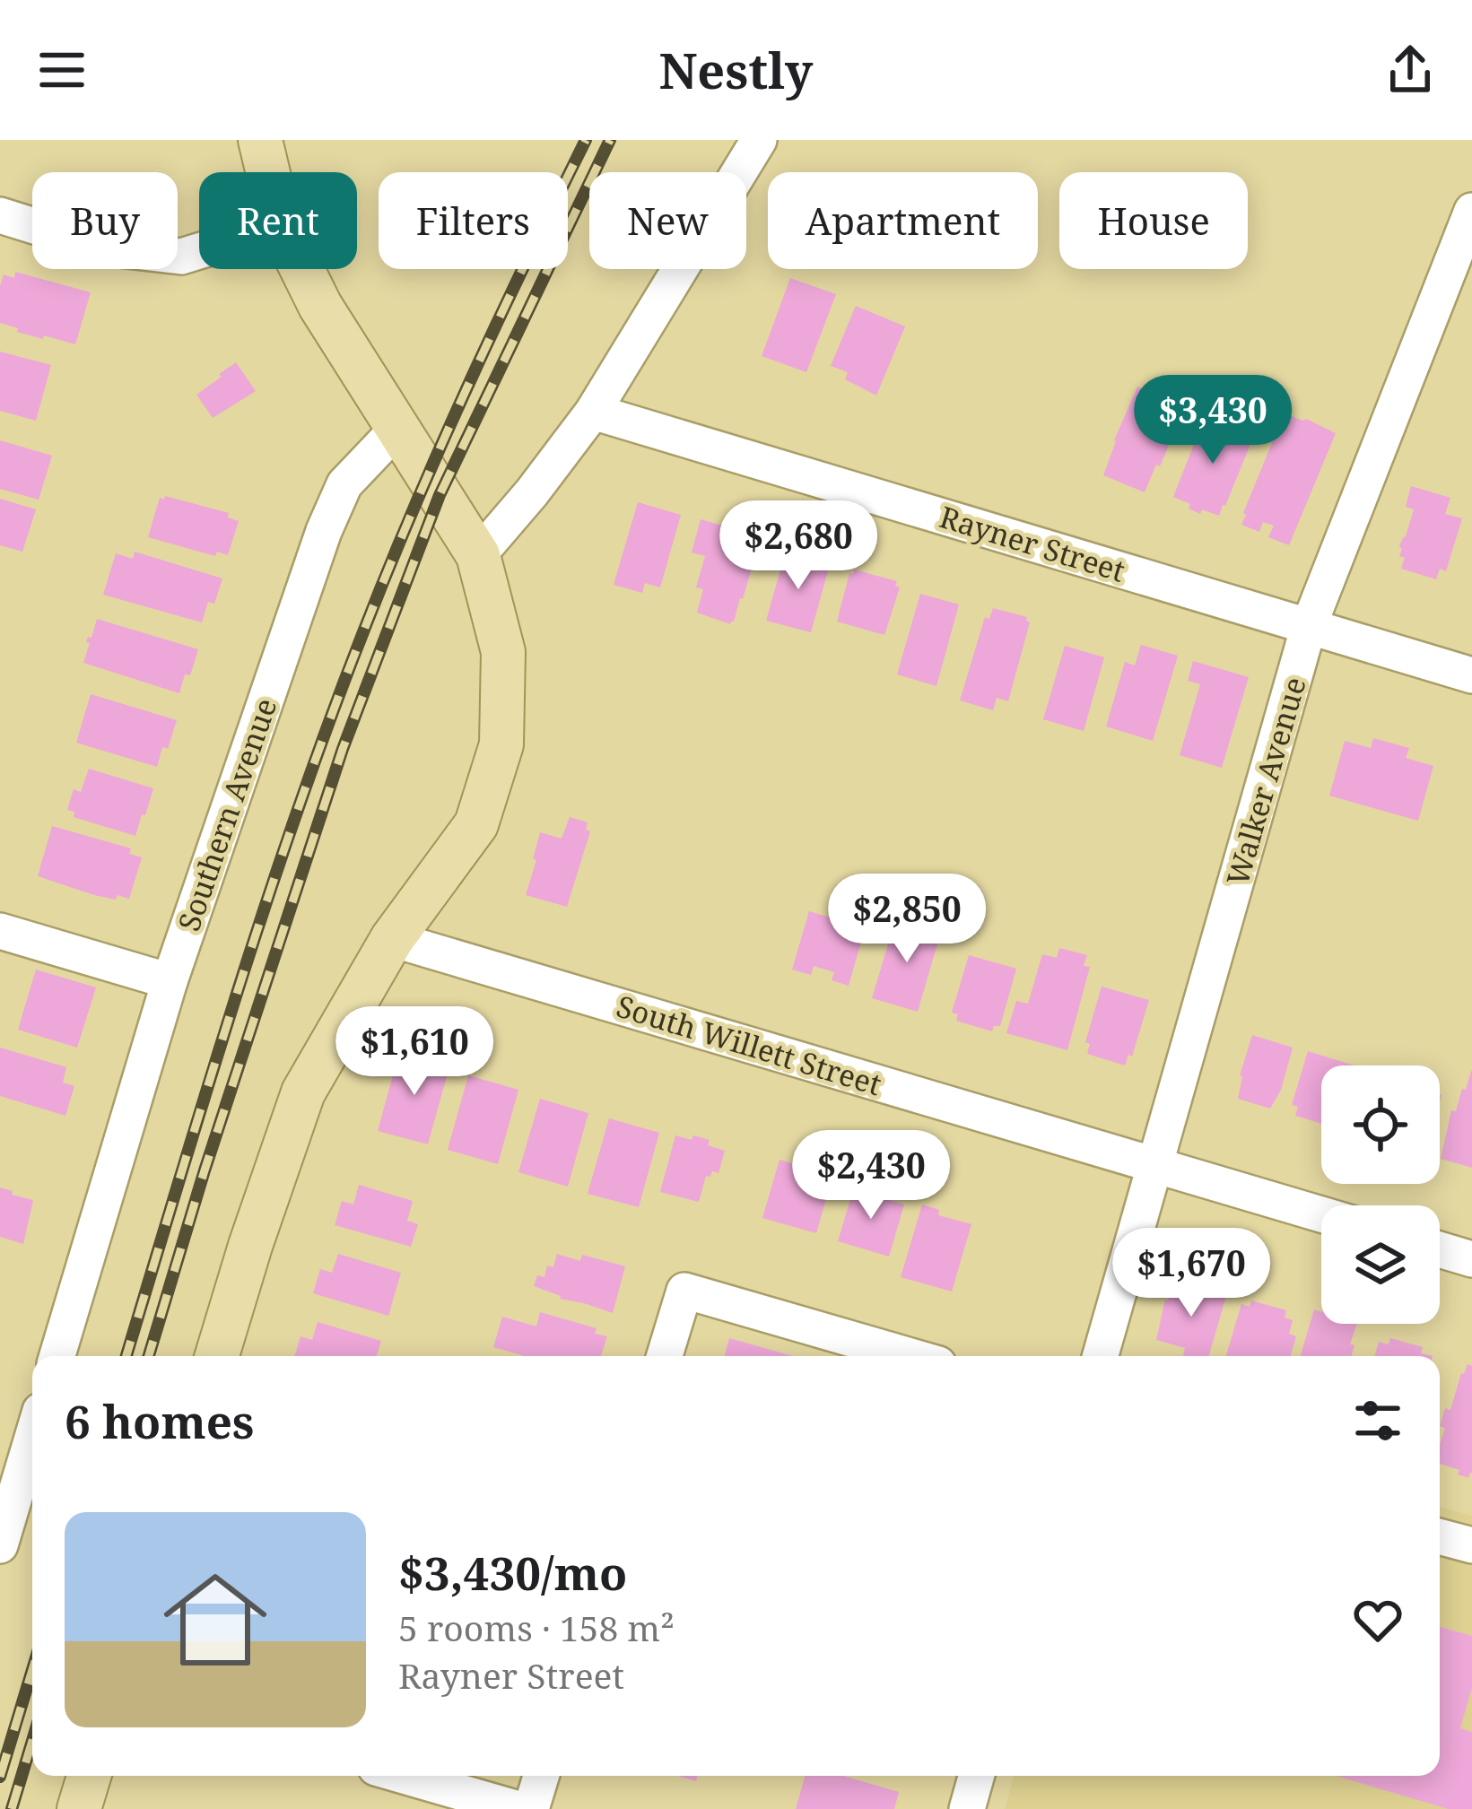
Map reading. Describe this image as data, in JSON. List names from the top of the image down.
{
  "streets": {
    "street": [
      "Rayner Street",
      "Walker Avenue",
      "Southern Avenue",
      "South Willett Street"
    ]
  },
  "crossings": [
    ["Rayner Street", "Walker Avenue"],
    ["Walker Avenue", "South Willett Street"]
  ],
  "page": {
    "header": "Nestly",
    "chip": [
      "Buy",
      "Rent",
      "Filters",
      "New",
      "Apartment",
      "House"
    ],
    "price": [
      "$3,430",
      "$2,680",
      "$2,850",
      "$1,610",
      "$2,430",
      "$1,670"
    ],
    "heading": "6 homes",
    "list": [
      {
        "name": "$3,430/mo",
        "note": "5 rooms · 158 m² · Rayner Street"
      }
    ]
  }
}
